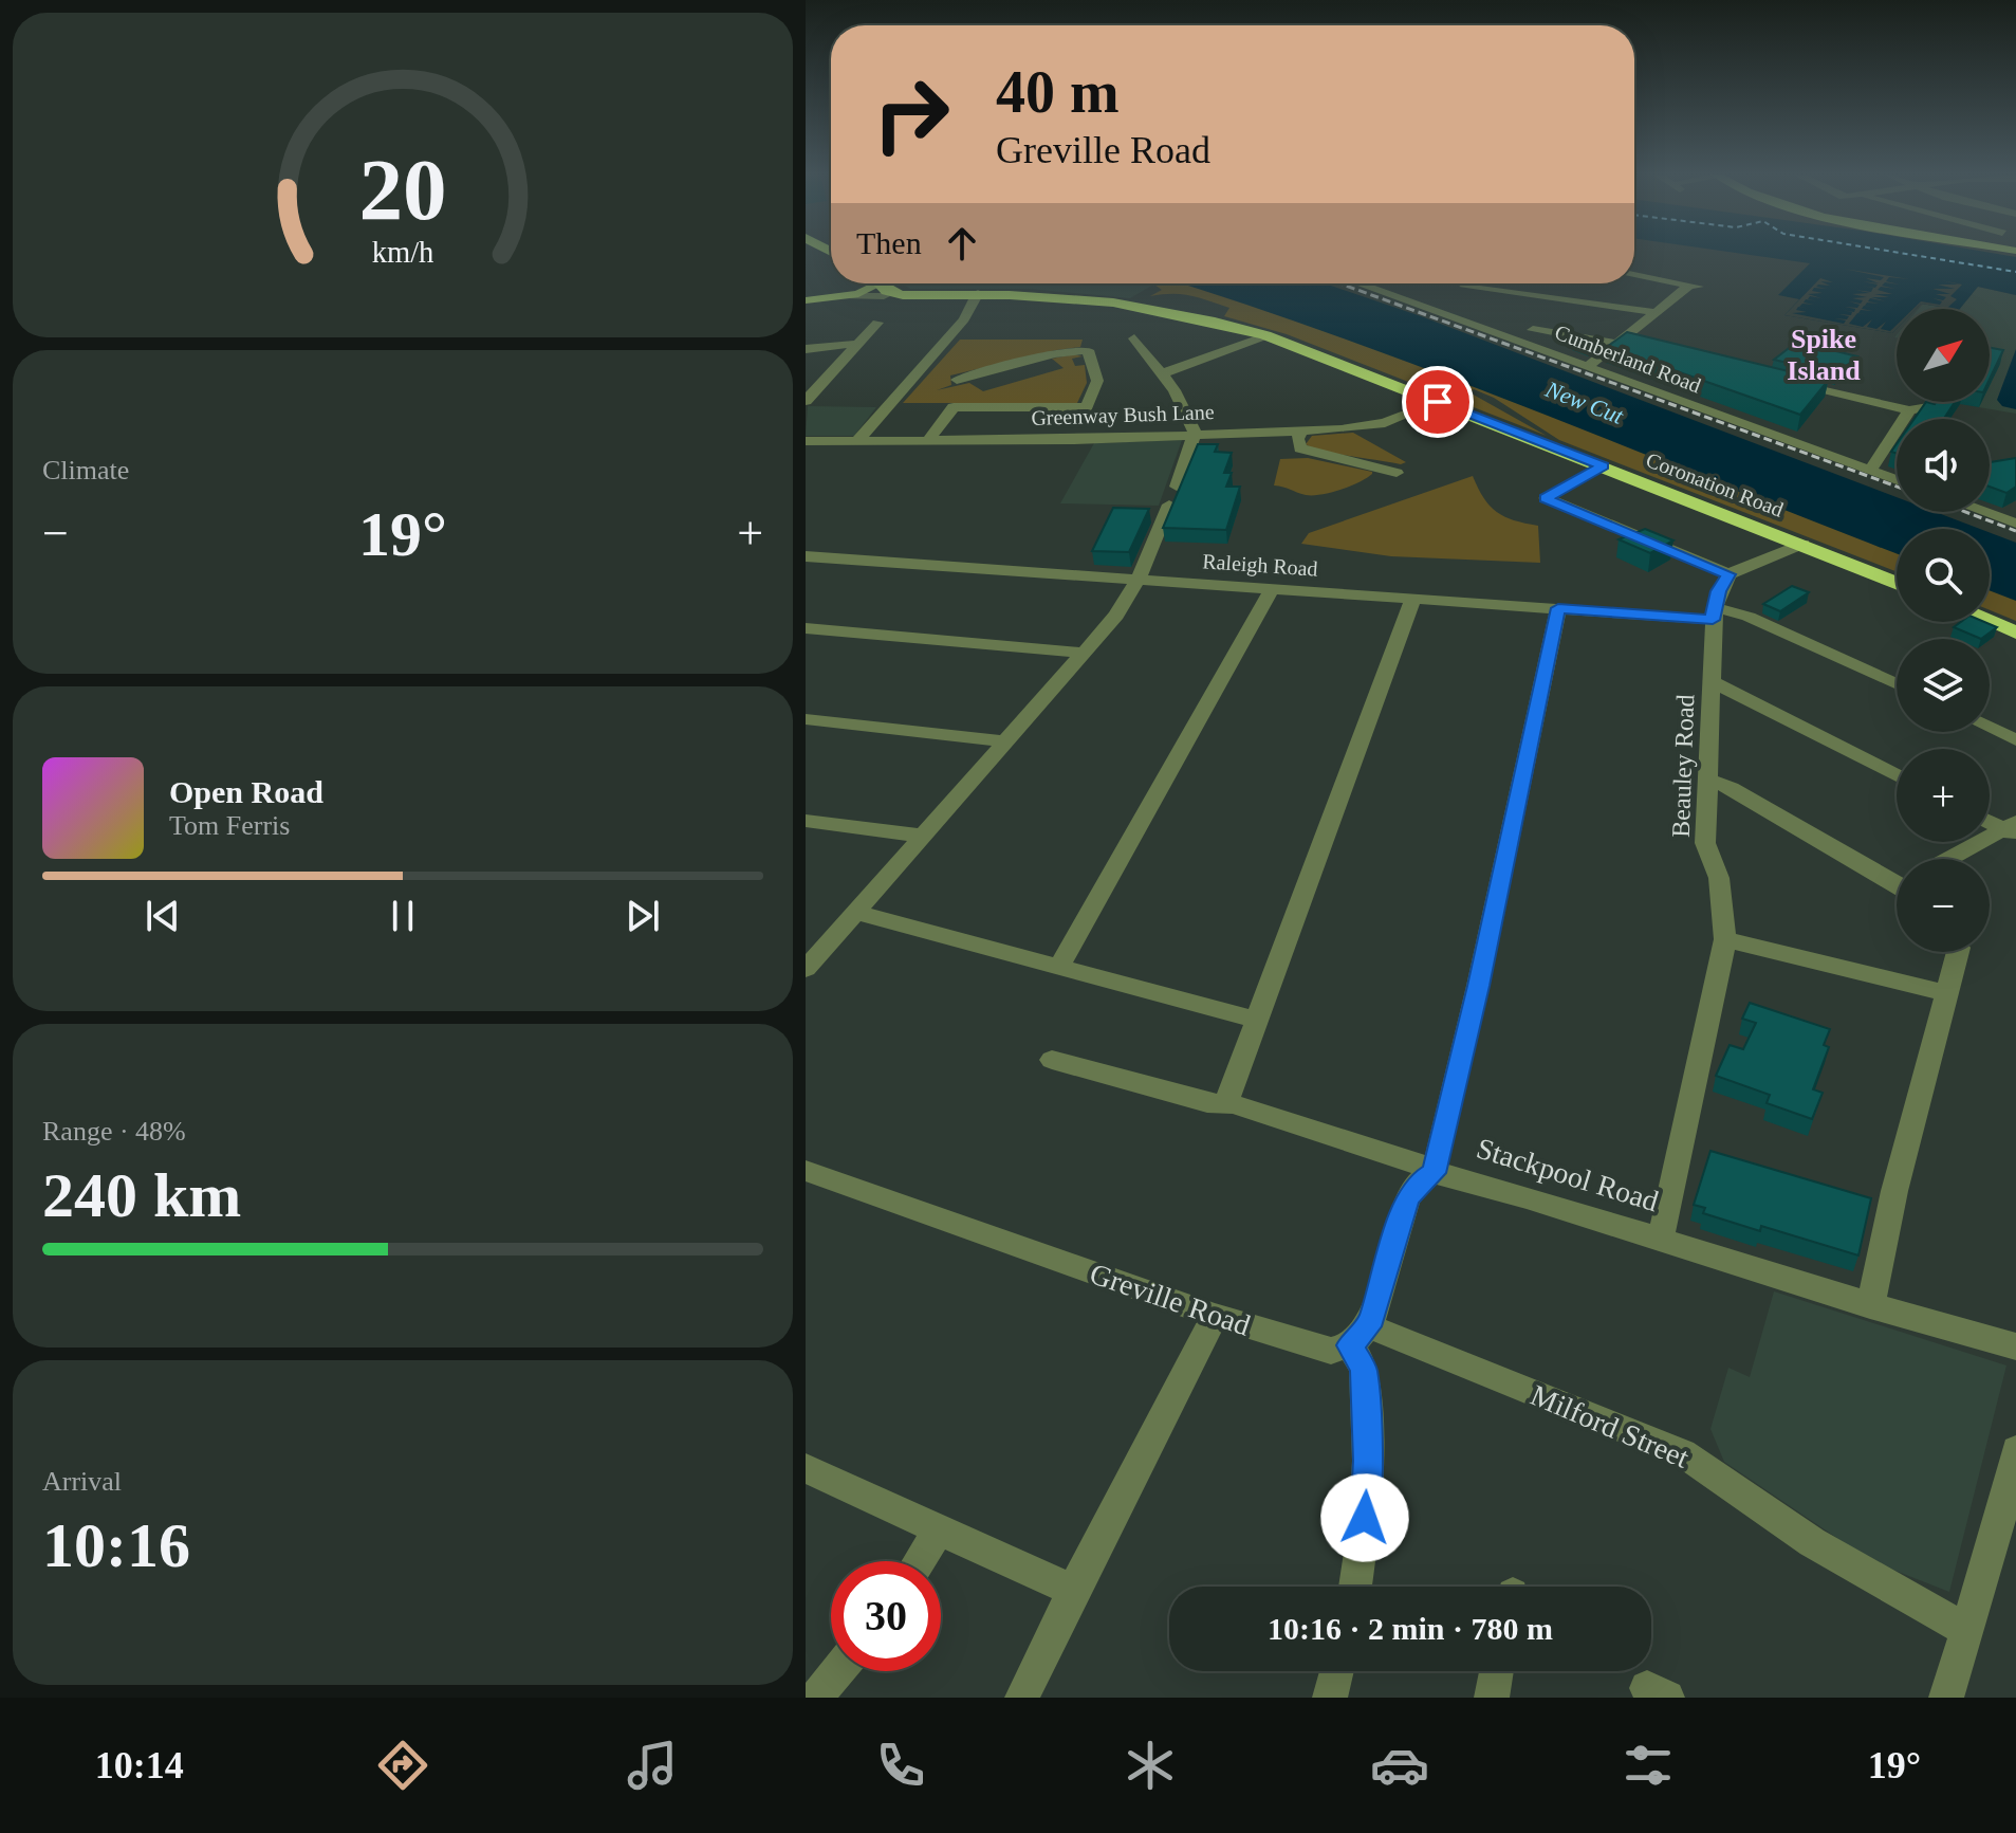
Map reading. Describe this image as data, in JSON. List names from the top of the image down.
{
  "streets": {
    "highway": ["Coronation Road"],
    "street": [
      "Cumberland Road",
      "Greenway Bush Lane",
      "Raleigh Road",
      "Beauley Road",
      "Stackpool Road",
      "Greville Road",
      "Milford Street"
    ]
  },
  "crossings": [
    ["Greenway Bush Lane", "Coronation Road"],
    ["Raleigh Road", "Beauley Road"],
    ["Beauley Road", "Stackpool Road"],
    ["Greville Road", "Milford Street"]
  ],
  "districts": ["Spike Island"],
  "water": ["New Cut"],
  "north": "top right",
  "page": {
    "turn": ["40 m", "Greville Road"],
    "then": "Then",
    "map_buttons": ["+", "−"],
    "tile": [
      "Climate",
      ["Range · 48%", "240 km"],
      ["Arrival", "10:16"]
    ],
    "heat": ["−", "19°", "+"],
    "song": ["Open Road", "Tom Ferris"],
    "limit": "30",
    "trip": "10:16 · 2 min · 780 m",
    "tabs": ["10:14", "19°"],
    "gauge": ["20", "km/h"]
  }
}
